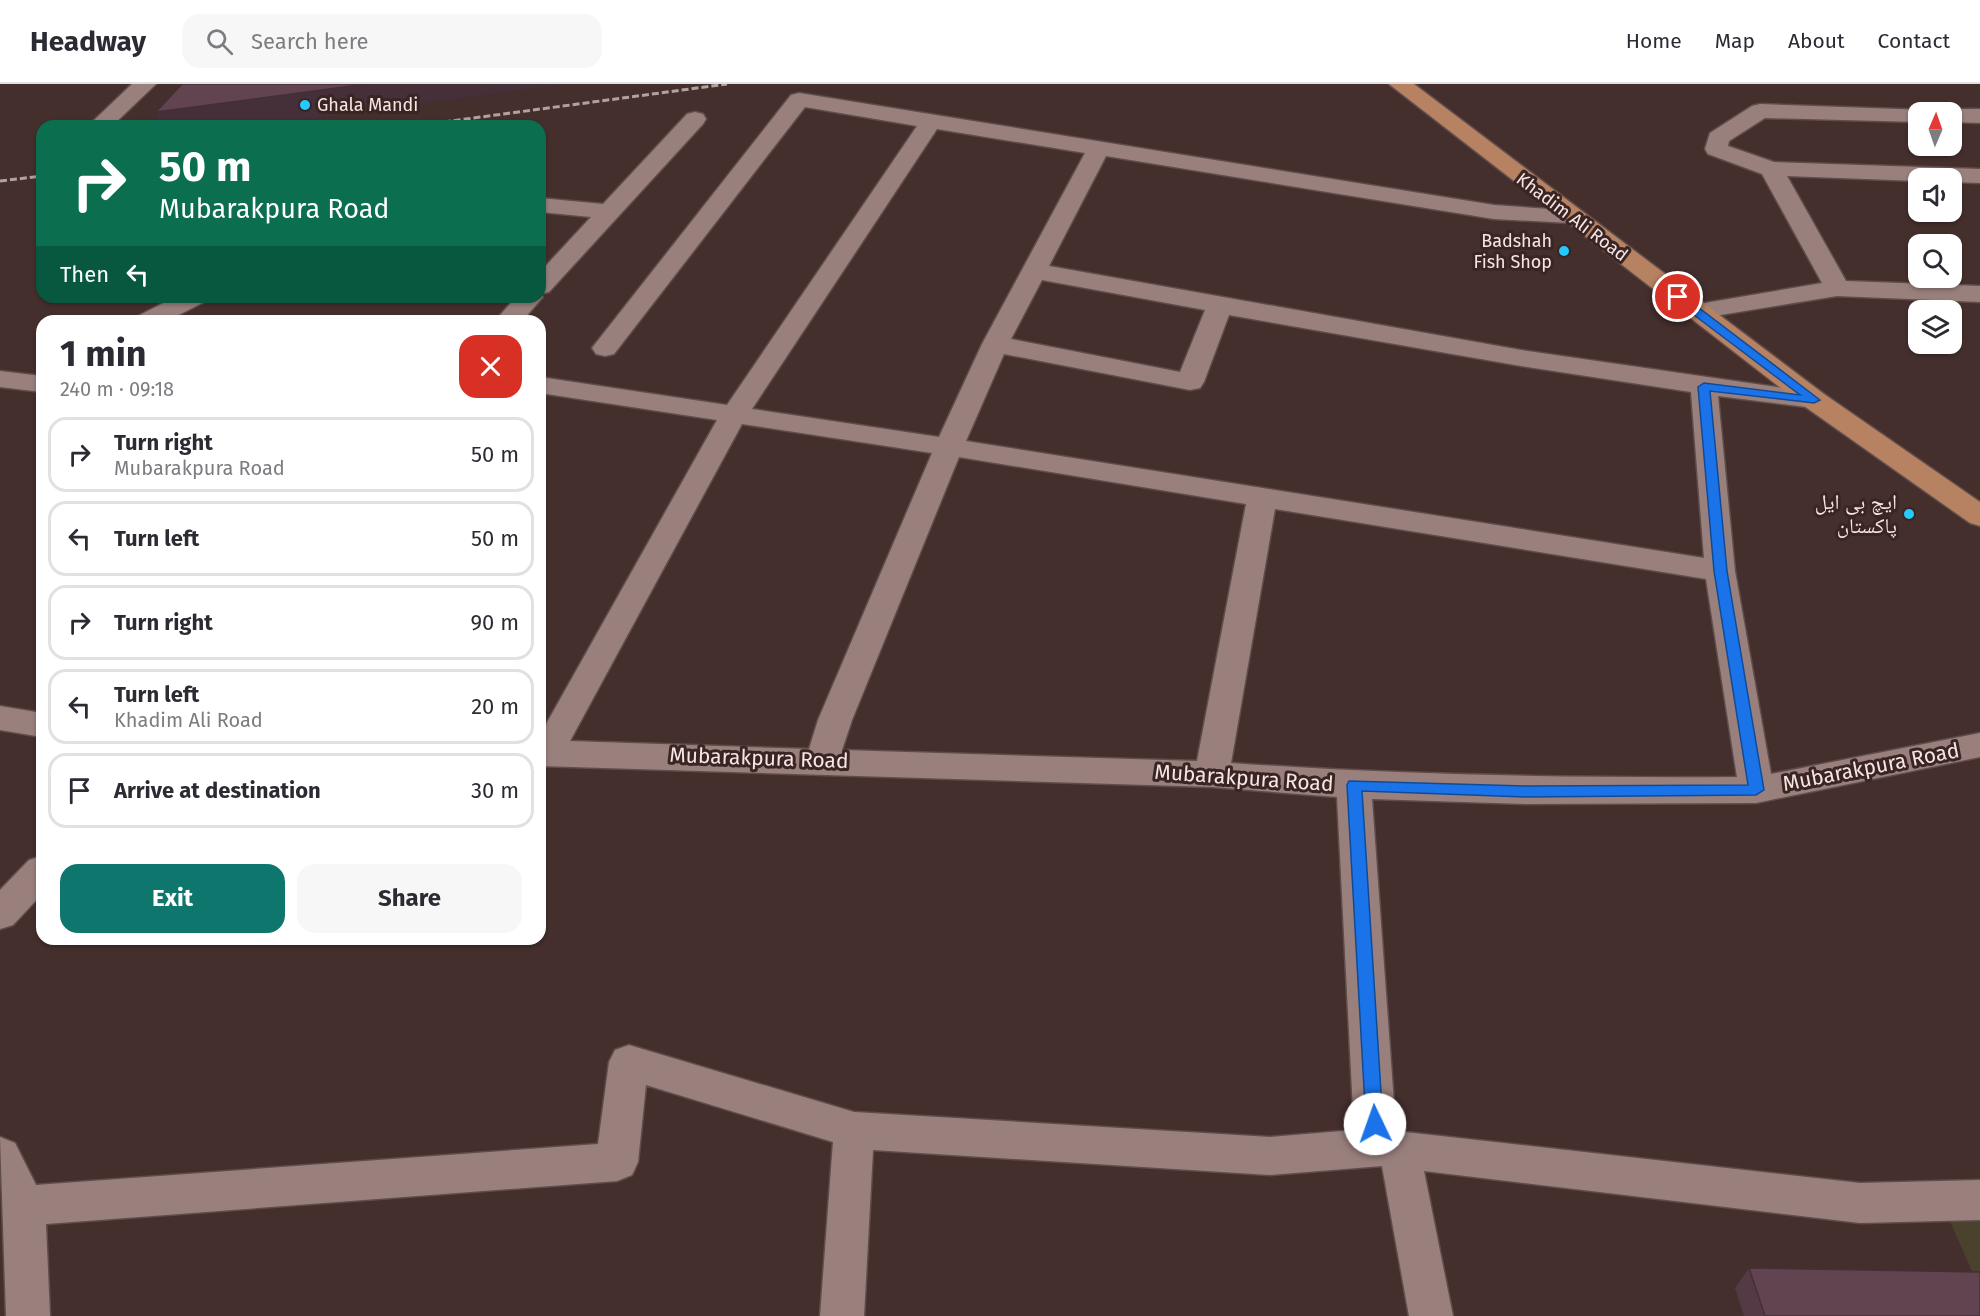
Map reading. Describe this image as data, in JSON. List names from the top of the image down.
{
  "streets": {
    "main road": ["Khadim Ali Road"],
    "street": ["Mubarakpura Road"]
  },
  "places": ["Ghala Mandi", "Badshah Fish Shop", "ایچ بی ایل پاکستان"],
  "north": "top",
  "page": {
    "header": "Headway",
    "search": "Search here",
    "nav": [
      "Home",
      "Map",
      "About",
      "Contact"
    ],
    "turn": ["50 m", "Mubarakpura Road"],
    "then": "Then",
    "heading": ["1 min", "240 m · 09:18"],
    "list": [
      {
        "name": "Turn right",
        "note": "Mubarakpura Road",
        "value": "50 m"
      },
      {
        "name": "Turn left",
        "value": "50 m"
      },
      {
        "name": "Turn right",
        "value": "90 m"
      },
      {
        "name": "Turn left",
        "note": "Khadim Ali Road",
        "value": "20 m"
      },
      {
        "name": "Arrive at destination",
        "value": "30 m"
      }
    ],
    "buttons": ["Exit", "Share"]
  }
}
